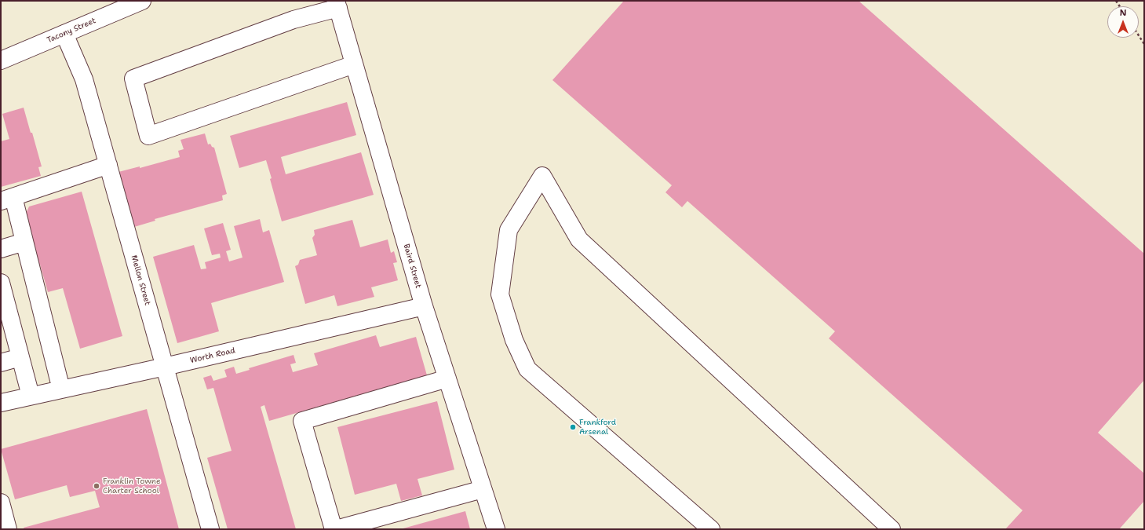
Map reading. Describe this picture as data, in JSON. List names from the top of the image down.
{
  "streets": {
    "street": [
      "Tacony Street",
      "Baird Street",
      "Mellon Street",
      "Worth Road"
    ]
  },
  "crossings": [
    ["Tacony Street", "Mellon Street"],
    ["Baird Street", "Worth Road"],
    ["Mellon Street", "Worth Road"]
  ],
  "places": ["Frankford Arsenal", "Franklin Towne Charter School"],
  "north": "top"
}
